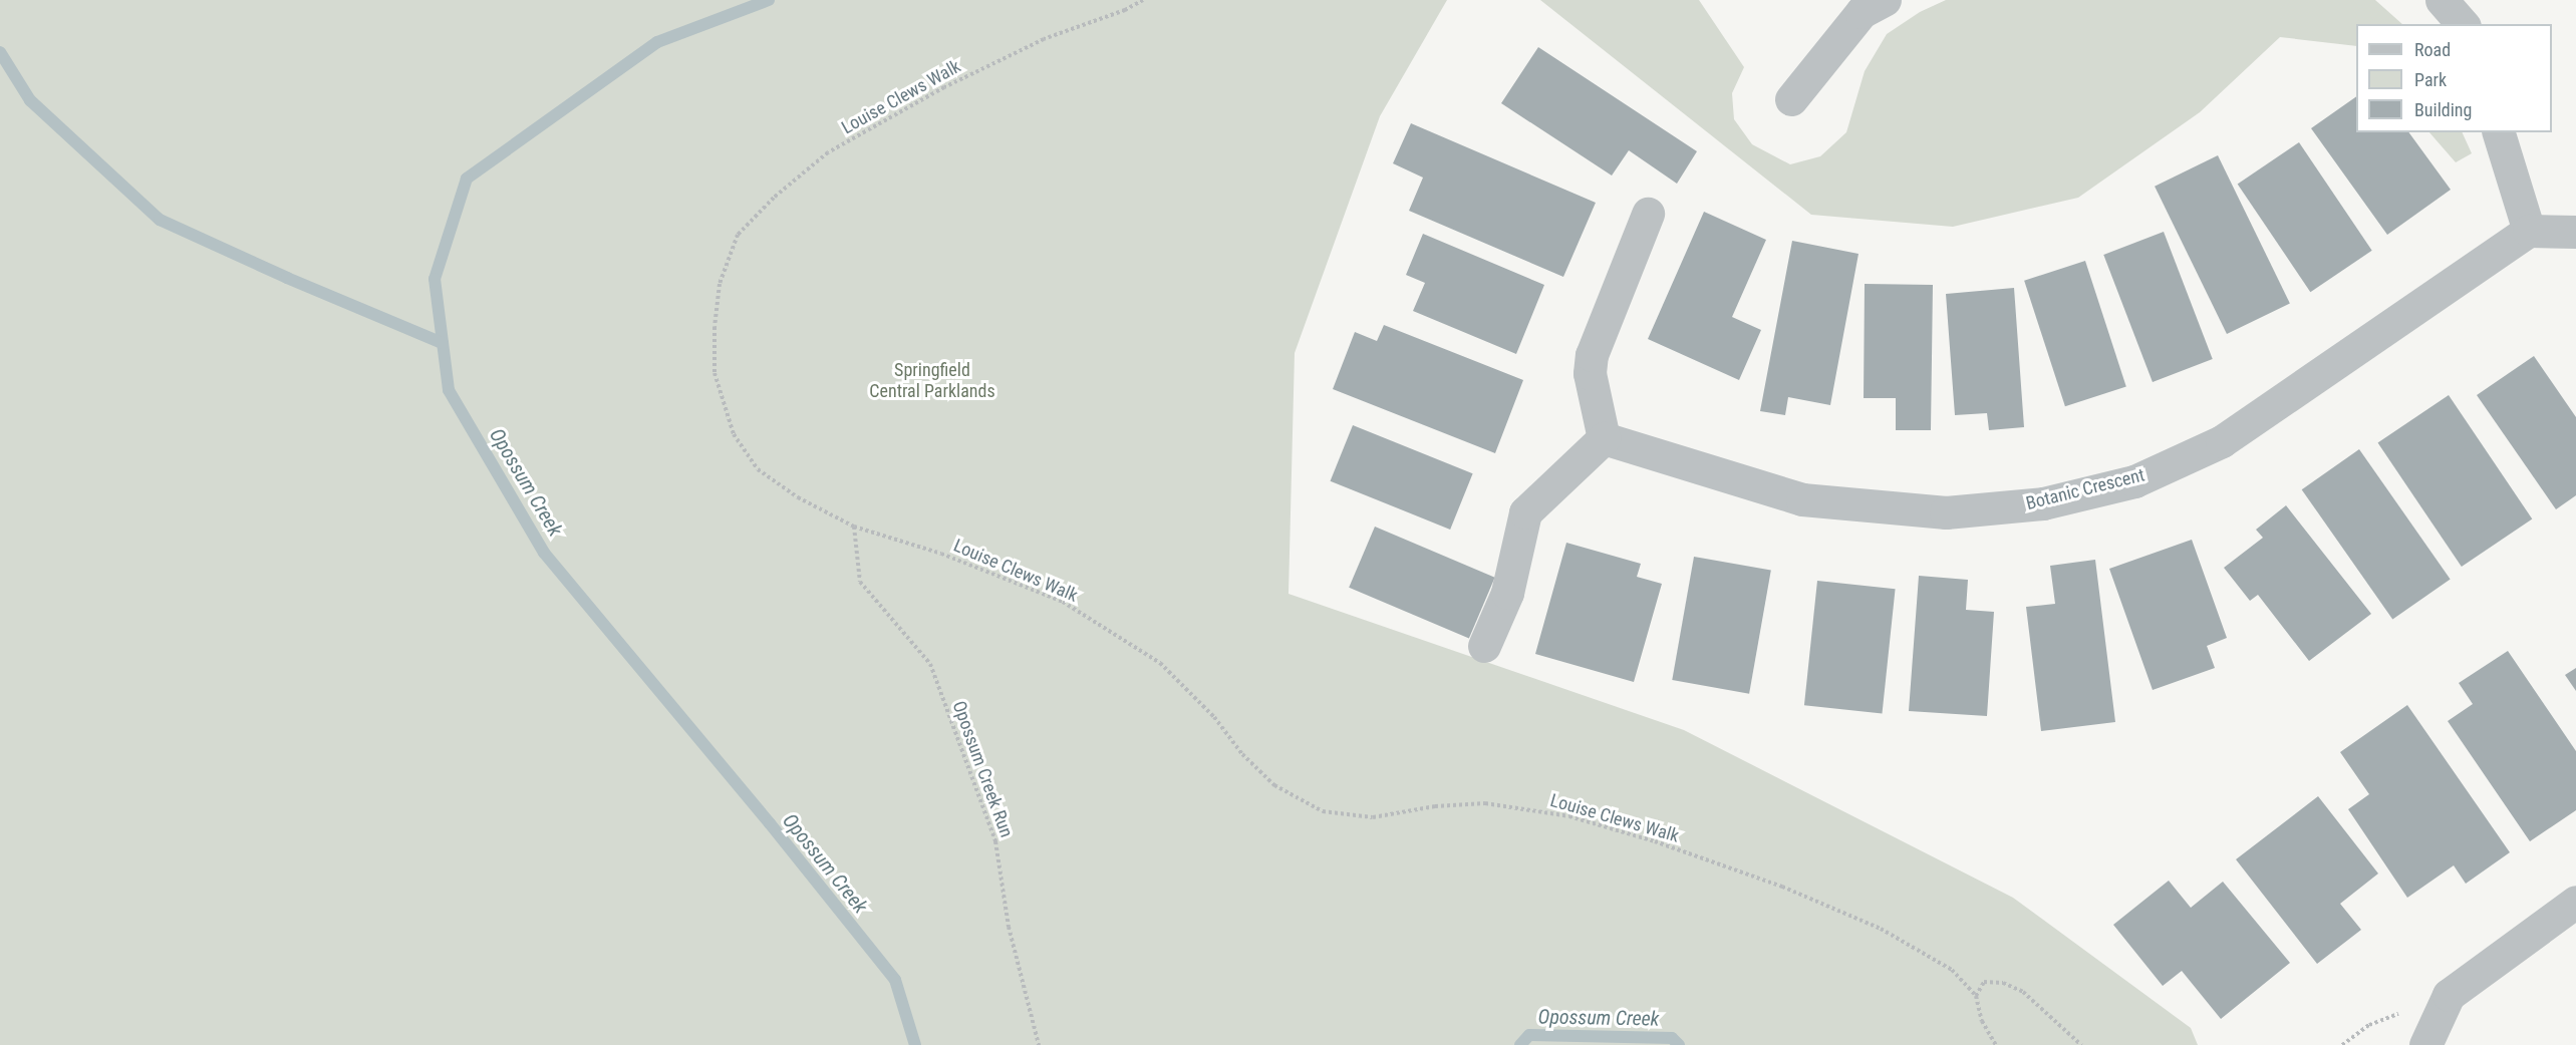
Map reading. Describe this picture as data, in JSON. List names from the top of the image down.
{
  "streets": {
    "street": ["Botanic Crescent"],
    "path": ["Louise Clews Walk", "Opossum Creek Run"]
  },
  "crossings": [
    ["Louise Clews Walk", "Opossum Creek Run"]
  ],
  "water": ["Opossum Creek"],
  "parks": ["Springfield Central Parklands"],
  "legend": ["Road", "Park", "Building"]
}
